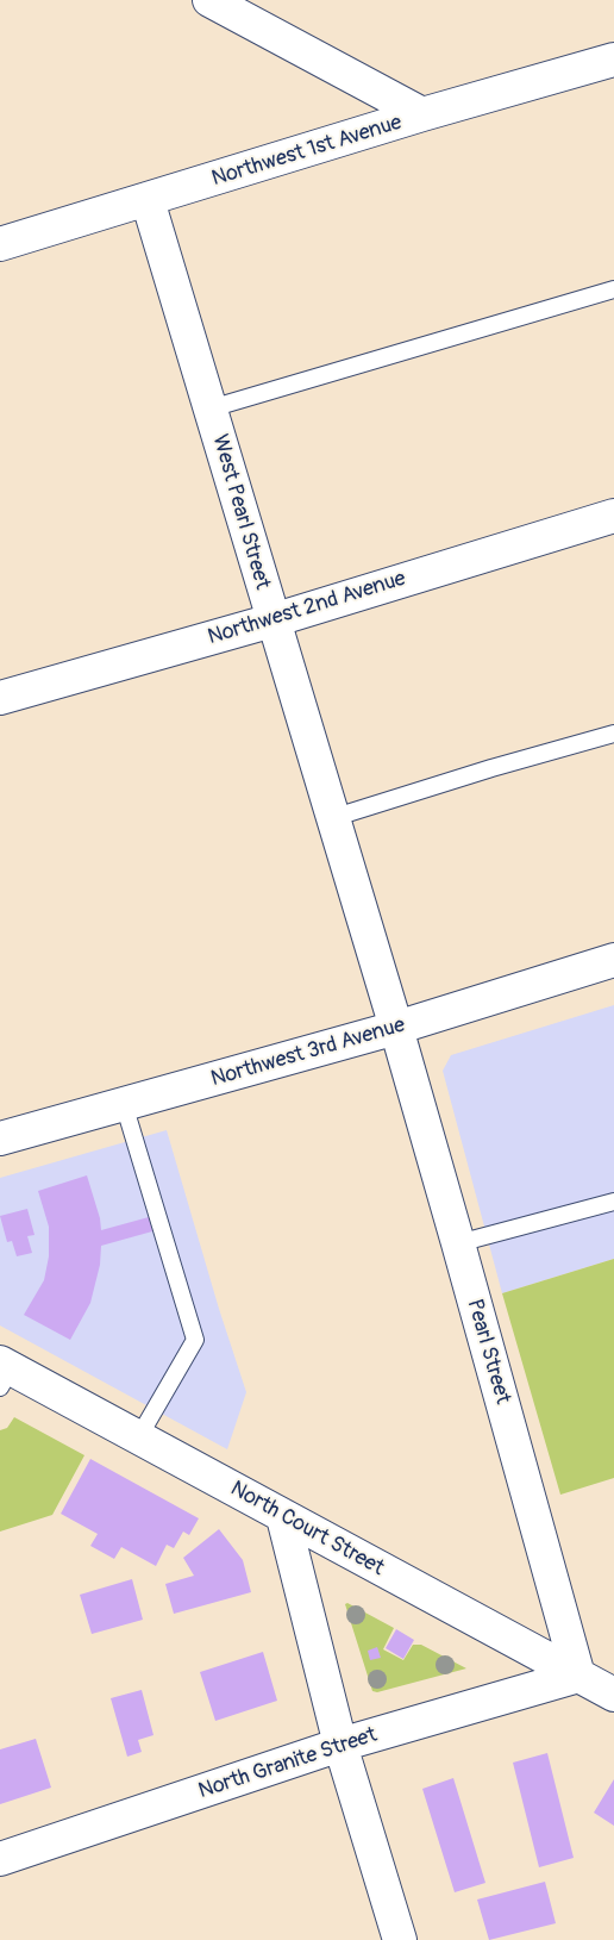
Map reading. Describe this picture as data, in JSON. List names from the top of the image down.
{
  "streets": {
    "street": [
      "Northwest 1st Avenue",
      "West Pearl Street",
      "Northwest 2nd Avenue",
      "Northwest 3rd Avenue",
      "Pearl Street",
      "North Court Street",
      "North Granite Street"
    ]
  },
  "crossings": [
    ["Northwest 1st Avenue", "West Pearl Street"],
    ["West Pearl Street", "Northwest 2nd Avenue"],
    ["West Pearl Street", "Northwest 3rd Avenue"],
    ["West Pearl Street", "Pearl Street"],
    ["Northwest 3rd Avenue", "Pearl Street"],
    ["Pearl Street", "North Court Street"],
    ["Pearl Street", "North Granite Street"],
    ["North Court Street", "North Granite Street"]
  ]
}
